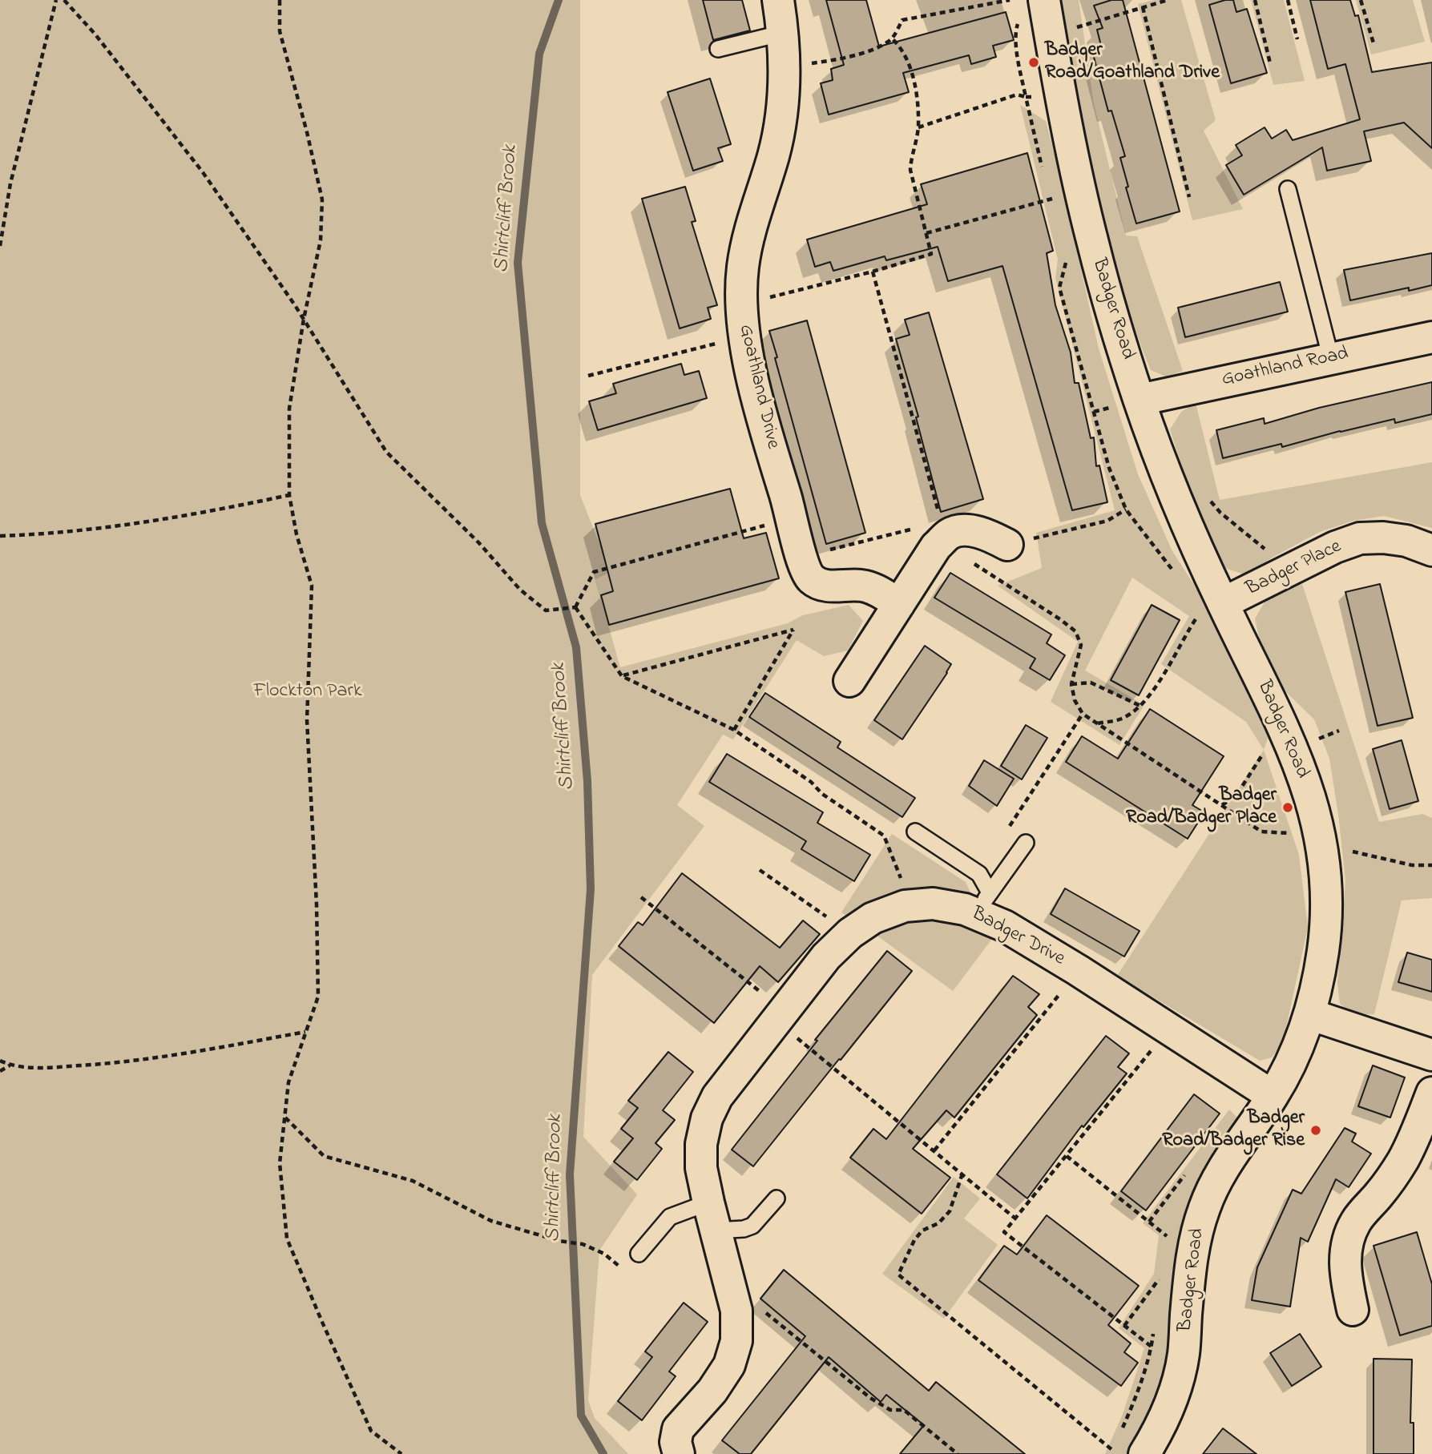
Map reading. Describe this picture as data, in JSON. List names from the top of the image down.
{
  "streets": {
    "street": [
      "Badger Road",
      "Goathland Road",
      "Goathland Drive",
      "Badger Place",
      "Badger Drive"
    ]
  },
  "crossings": [
    ["Badger Road", "Goathland Road"],
    ["Badger Road", "Badger Place"],
    ["Badger Road", "Badger Drive"]
  ],
  "water": ["Shirtcliff Brook"],
  "parks": ["Flockton Park"],
  "places": ["Badger Road/Goathland Drive", "Badger Road/Badger Place", "Badger Road/Badger Rise"]
}
